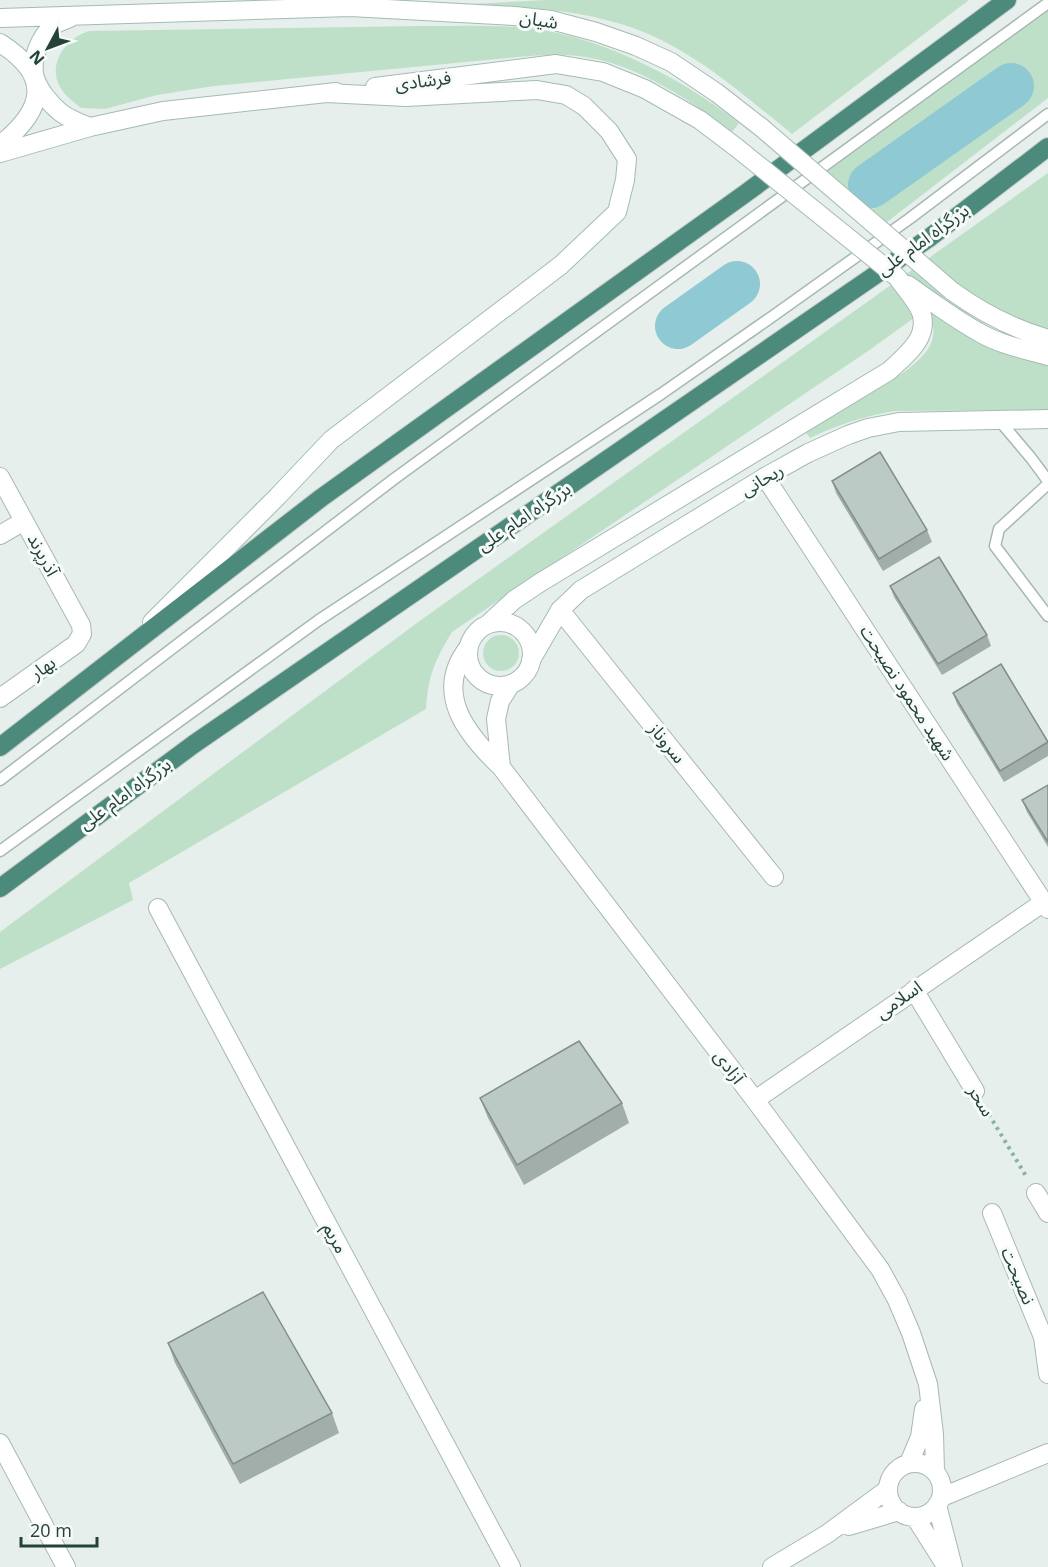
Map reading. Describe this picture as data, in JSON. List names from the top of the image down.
{
  "streets": {
    "highway": ["بزرگراه امام علی"],
    "main road": [
      "شیان",
      "فرشادی",
      "ریحانی",
      "آذرپرند",
      "بهار",
      "شهید محمود نصیحت",
      "سروناز",
      "اسلامی",
      "آزادی",
      "سحر",
      "مریم",
      "نصیحت"
    ]
  },
  "crossings": [
    ["ریحانی", "شهید محمود نصیحت"],
    ["ریحانی", "سروناز"],
    ["ریحانی", "آزادی"],
    ["آذرپرند", "بهار"],
    ["شهید محمود نصیحت", "اسلامی"],
    ["اسلامی", "آزادی"],
    ["اسلامی", "سحر"]
  ],
  "scale_bar": "20 m",
  "north": "bottom left"
}
